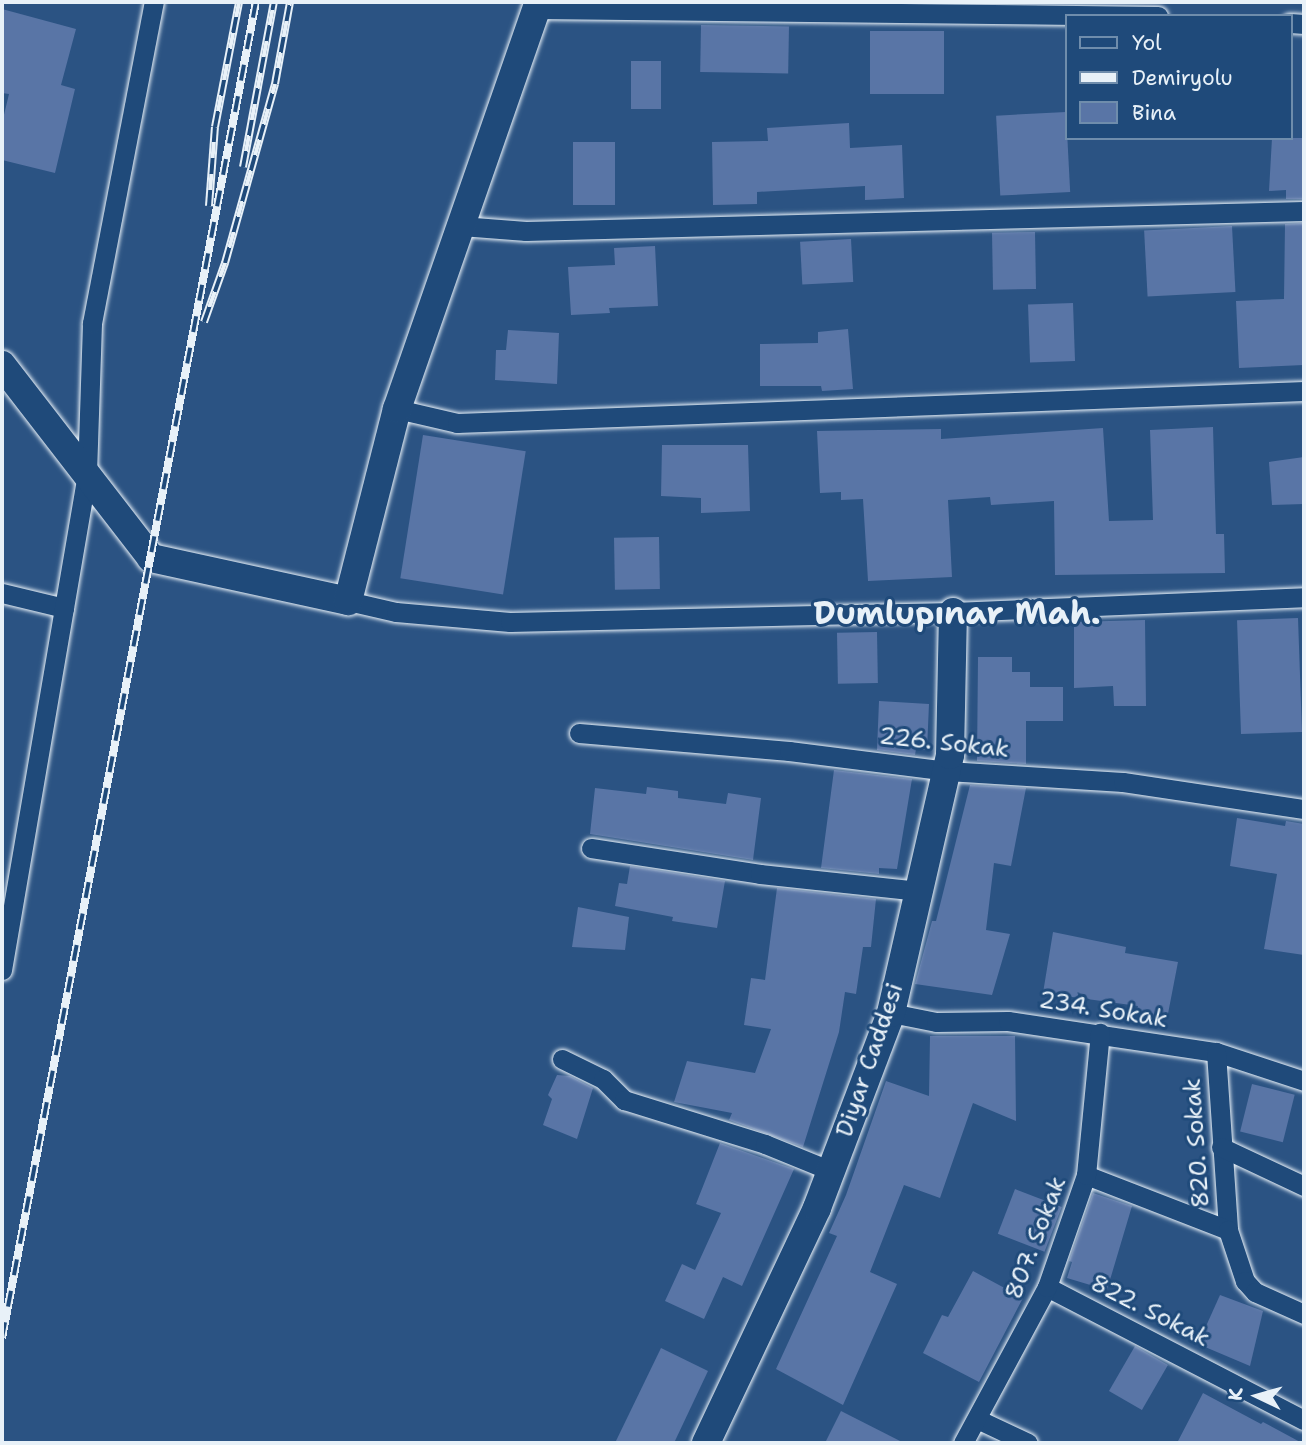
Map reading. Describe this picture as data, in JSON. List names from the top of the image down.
{
  "streets": {
    "street": [
      "226. Sokak",
      "234. Sokak",
      "Diyar Caddesi",
      "820. Sokak",
      "807. Sokak",
      "822. Sokak"
    ]
  },
  "crossings": [
    ["226. Sokak", "Diyar Caddesi"],
    ["234. Sokak", "Diyar Caddesi"],
    ["234. Sokak", "820. Sokak"],
    ["234. Sokak", "807. Sokak"],
    ["820. Sokak", "807. Sokak"],
    ["807. Sokak", "822. Sokak"]
  ],
  "districts": ["Dumlupınar Mah."],
  "legend": ["Yol", "Demiryolu", "Bina"],
  "north": "left"
}
